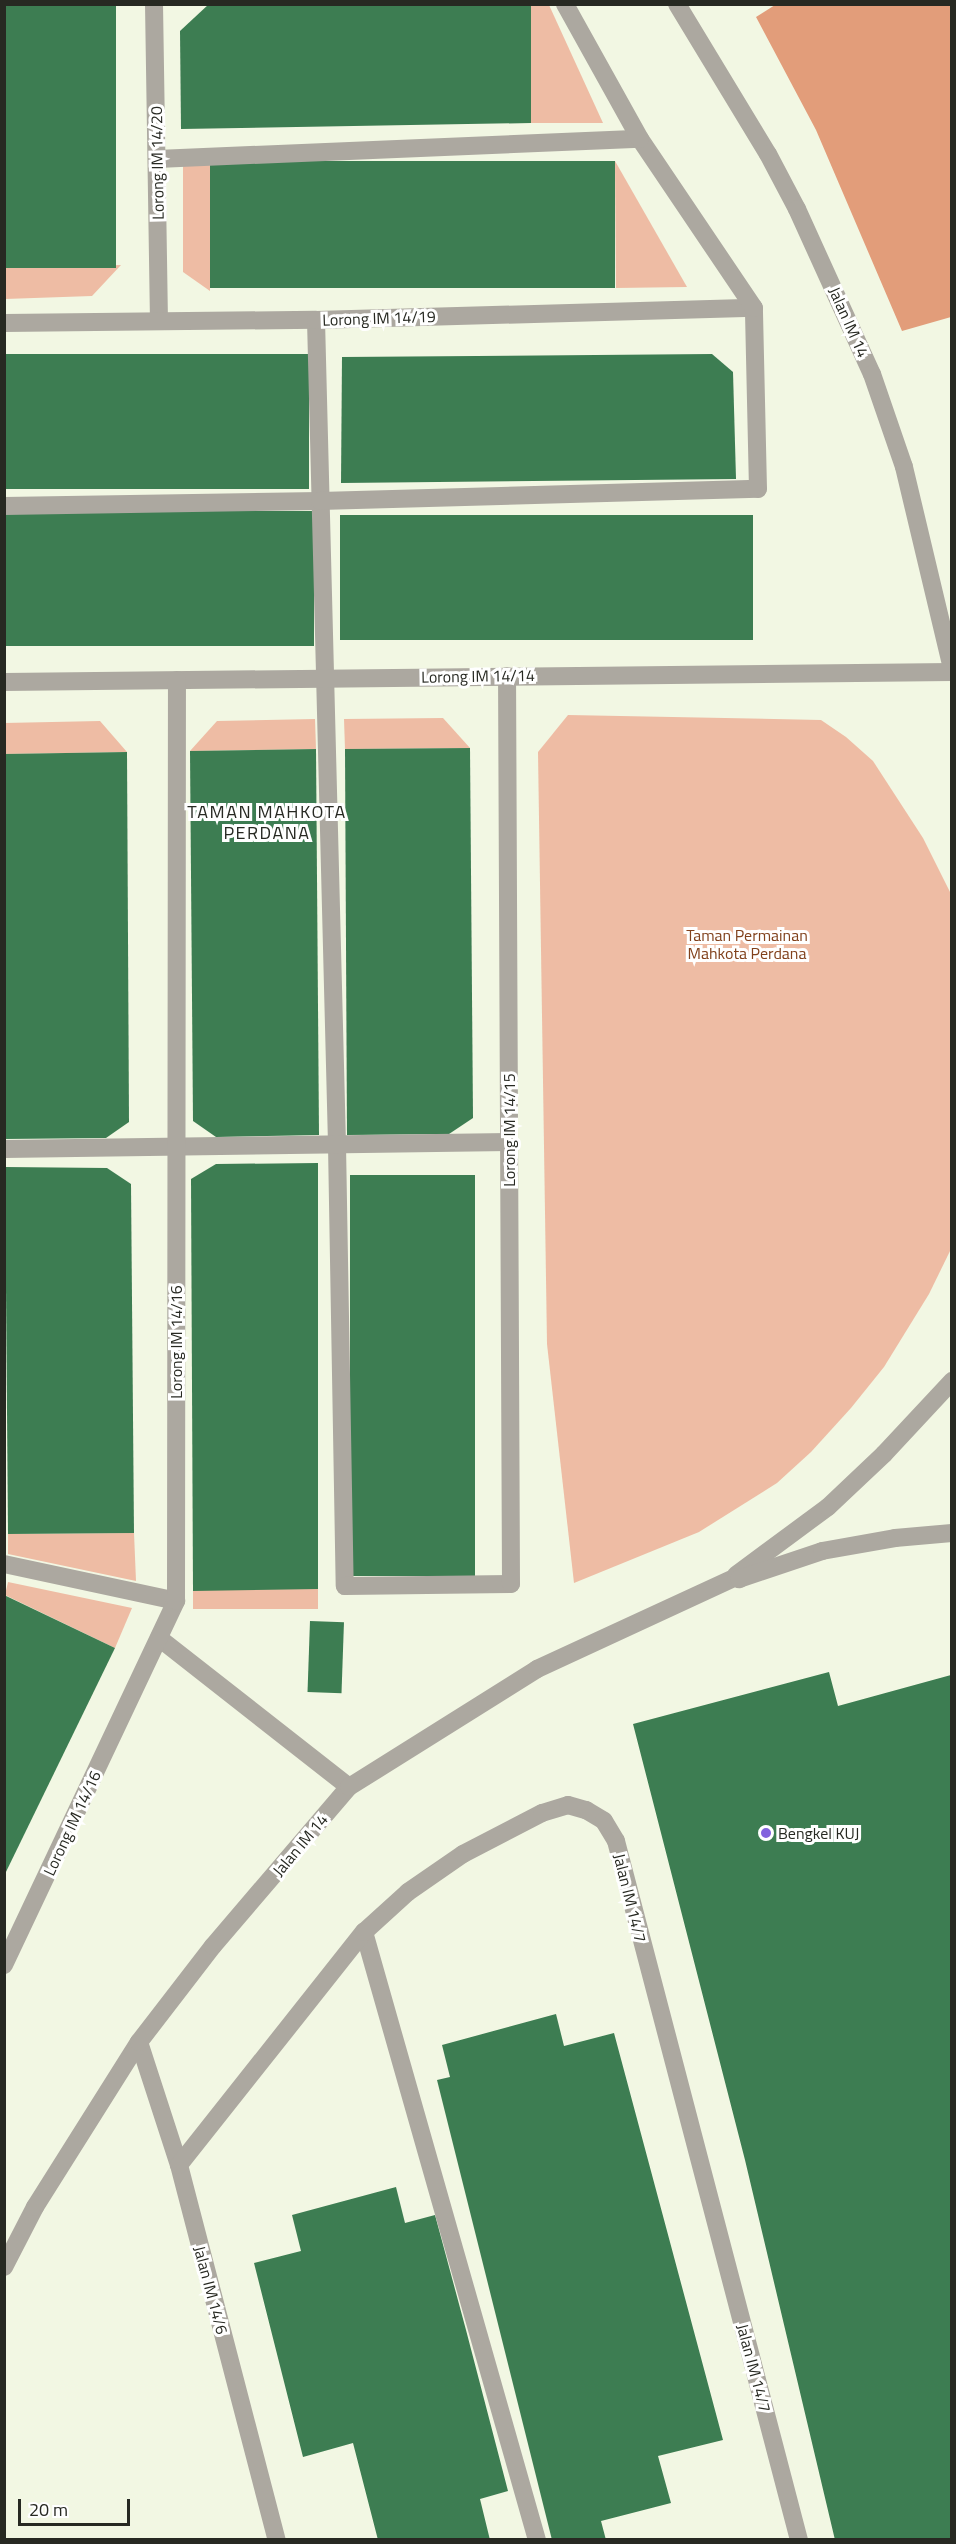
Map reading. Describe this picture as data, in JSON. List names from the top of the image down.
{
  "streets": {
    "street": [
      "Lorong IM 14/20",
      "Lorong IM 14/19",
      "Jalan IM 14",
      "Lorong IM 14/14",
      "Lorong IM 14/15",
      "Lorong IM 14/16",
      "Jalan IM 14/7",
      "Jalan IM 14/6"
    ]
  },
  "crossings": [
    ["Lorong IM 14/20", "Lorong IM 14/19"],
    ["Jalan IM 14", "Lorong IM 14/14"],
    ["Jalan IM 14", "Jalan IM 14/6"],
    ["Lorong IM 14/14", "Lorong IM 14/15"],
    ["Lorong IM 14/14", "Lorong IM 14/16"],
    ["Jalan IM 14/7", "Jalan IM 14/6"]
  ],
  "districts": ["TAMAN MAHKOTA PERDANA"],
  "parks": ["Taman Permainan Mahkota Perdana"],
  "places": ["Bengkel KUJ"],
  "scale_bar": "20 m"
}
